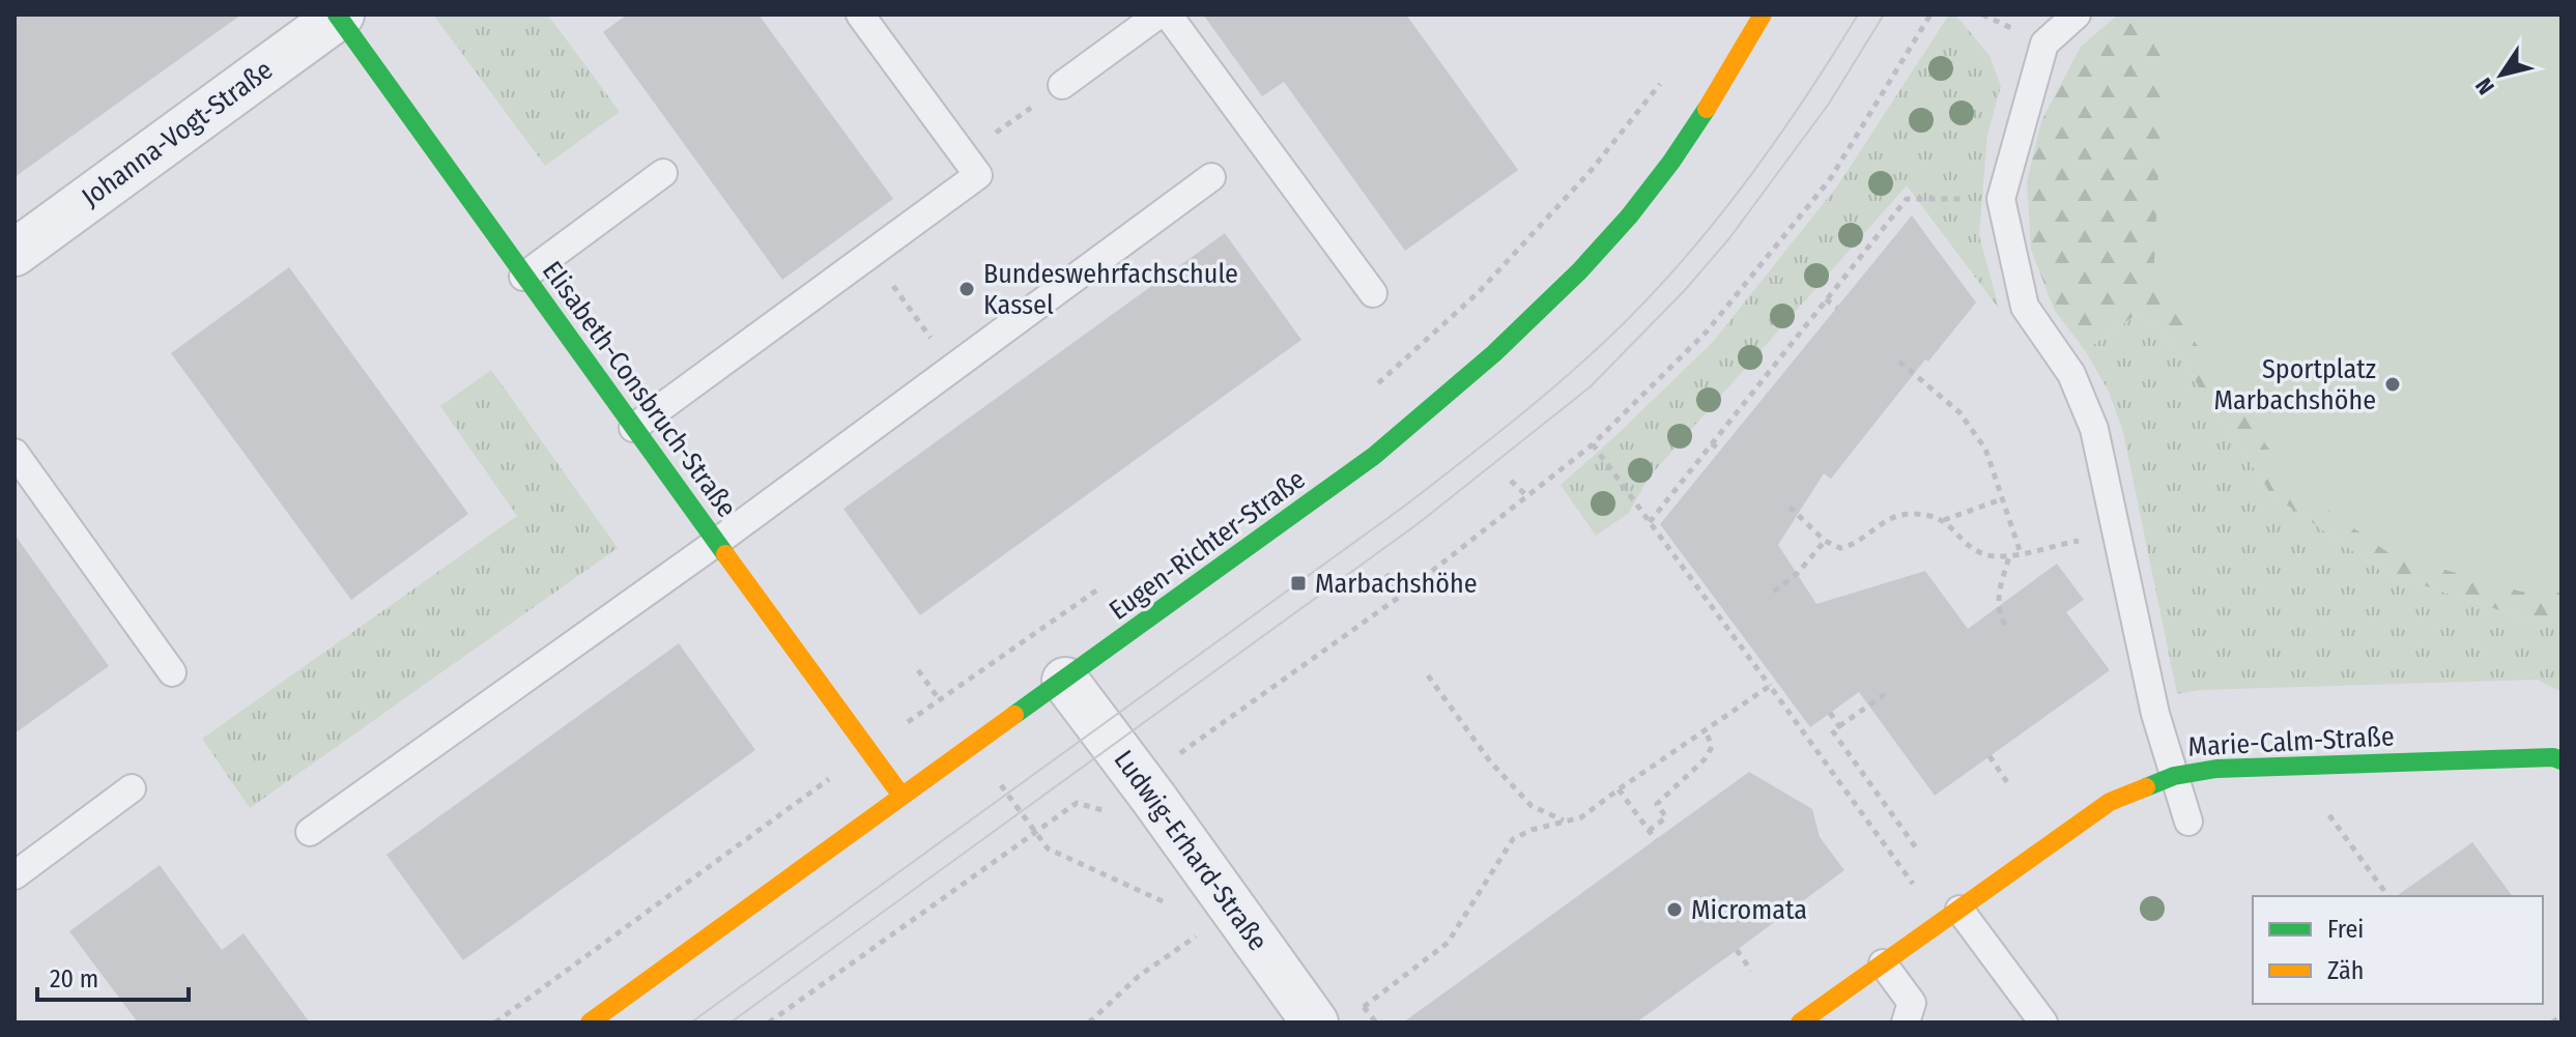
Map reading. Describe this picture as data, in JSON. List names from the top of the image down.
{
  "streets": {
    "street": [
      "Johanna-Vogt-Straße",
      "Elisabeth-Consbruch-Straße",
      "Eugen-Richter-Straße",
      "Marie-Calm-Straße",
      "Ludwig-Erhard-Straße"
    ]
  },
  "crossings": [
    ["Johanna-Vogt-Straße", "Elisabeth-Consbruch-Straße"],
    ["Elisabeth-Consbruch-Straße", "Eugen-Richter-Straße"],
    ["Eugen-Richter-Straße", "Ludwig-Erhard-Straße"]
  ],
  "places": {
    "other": ["Bundeswehrfachschule Kassel", "Sportplatz Marbachshöhe", "Micromata"],
    "transit": ["Marbachshöhe"]
  },
  "legend": ["Frei", "Zäh"],
  "scale_bar": "20 m",
  "north": "bottom left"
}
